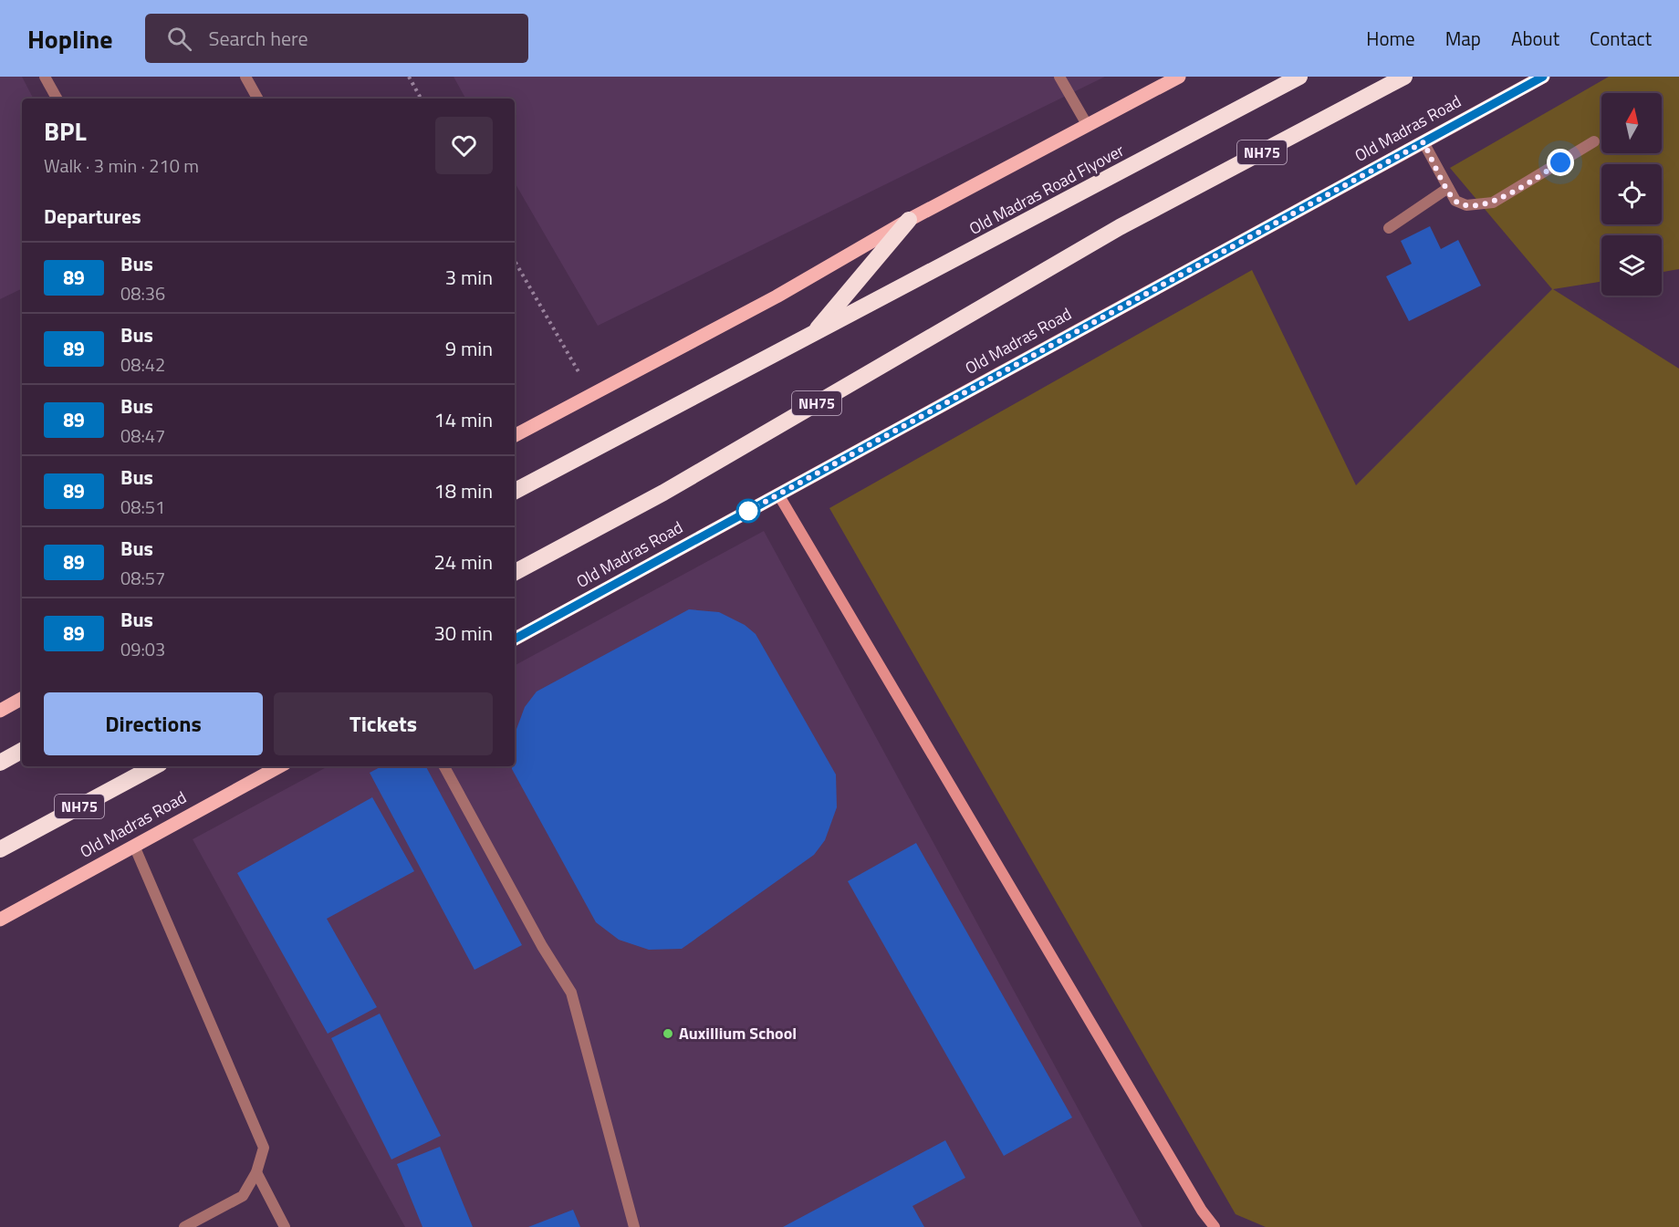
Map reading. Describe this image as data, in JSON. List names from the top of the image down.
{
  "streets": {
    "highway": ["NH75", "Old Madras Road Flyover"],
    "main road": ["Old Madras Road"]
  },
  "places": ["Auxillium School"],
  "lines": ["bus line 89"],
  "north": "top",
  "page": {
    "header": "Hopline",
    "search": "Search here",
    "nav": [
      "Home",
      "Map",
      "About",
      "Contact"
    ],
    "heading": [
      ["BPL", "Walk · 3 min · 210 m"],
      "Departures"
    ],
    "list": [
      {
        "mark": "89",
        "name": "Bus",
        "note": "08:36",
        "value": "3 min"
      },
      {
        "mark": "89",
        "name": "Bus",
        "note": "08:42",
        "value": "9 min"
      },
      {
        "mark": "89",
        "name": "Bus",
        "note": "08:47",
        "value": "14 min"
      },
      {
        "mark": "89",
        "name": "Bus",
        "note": "08:51",
        "value": "18 min"
      },
      {
        "mark": "89",
        "name": "Bus",
        "note": "08:57",
        "value": "24 min"
      },
      {
        "mark": "89",
        "name": "Bus",
        "note": "09:03",
        "value": "30 min"
      }
    ],
    "buttons": ["Directions", "Tickets"]
  }
}
